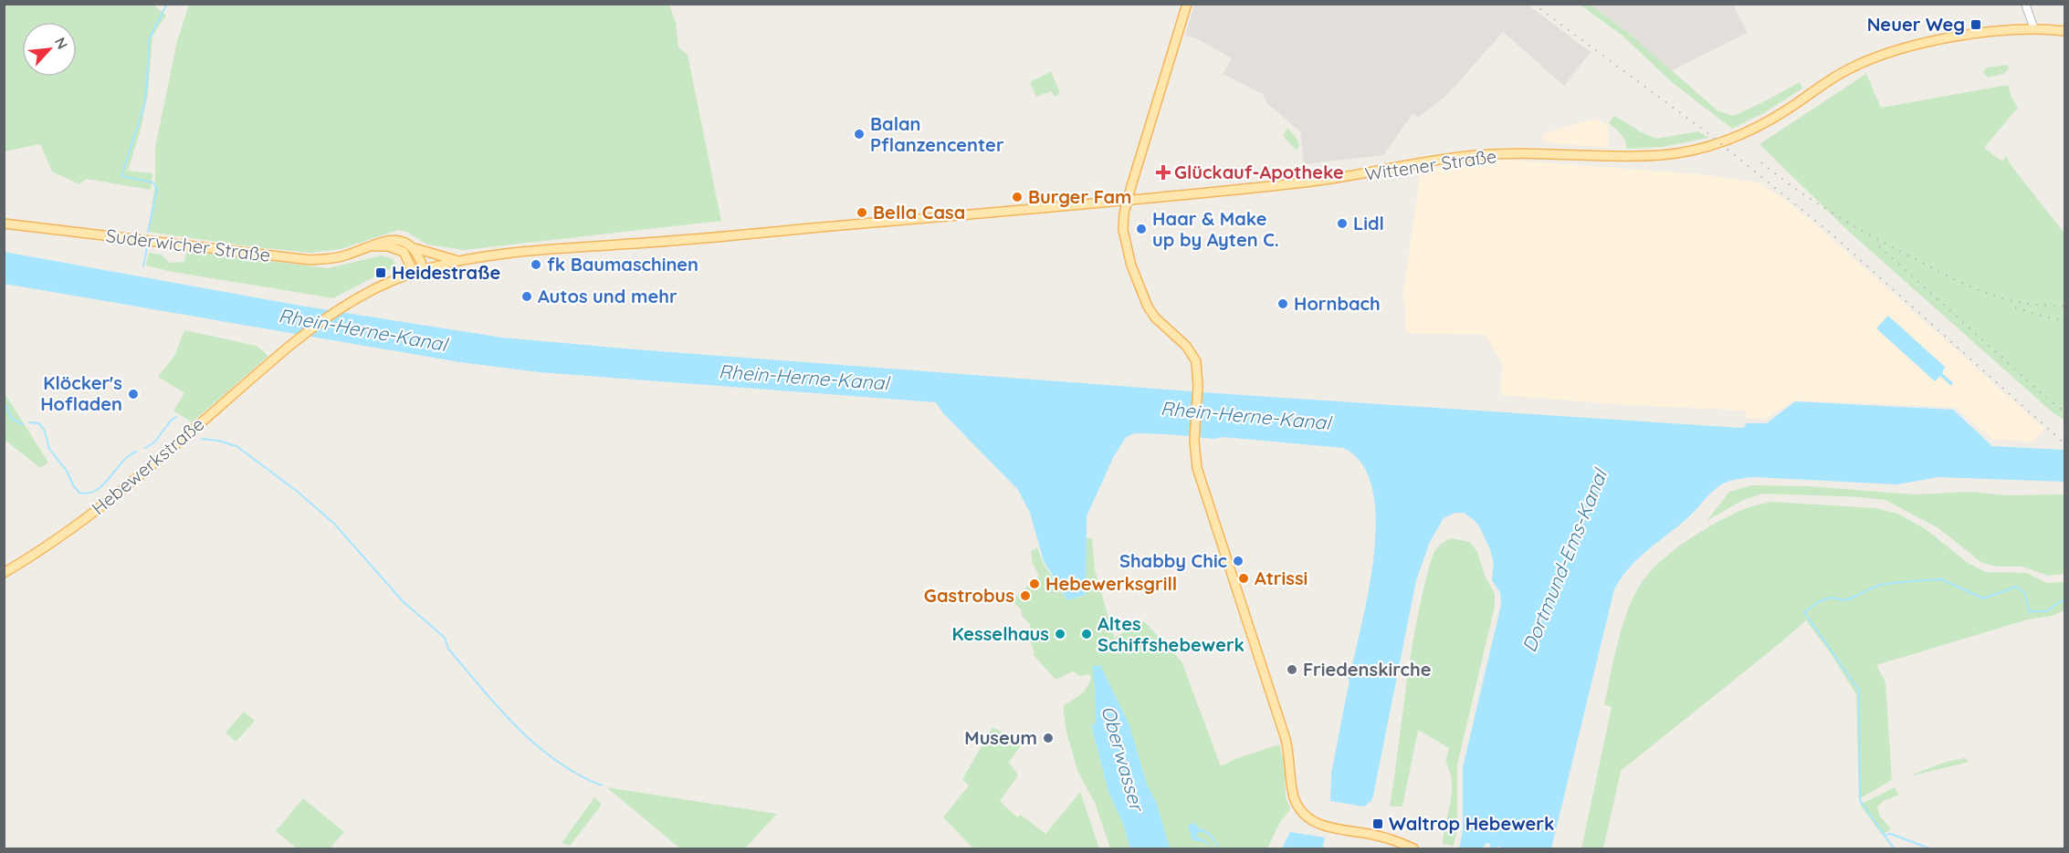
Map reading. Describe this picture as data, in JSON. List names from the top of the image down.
{
  "streets": {
    "main road": ["Wittener Straße", "Suderwicher Straße", "Hebewerkstraße"]
  },
  "crossings": [
    ["Wittener Straße", "Suderwicher Straße"],
    ["Wittener Straße", "Hebewerkstraße"],
    ["Suderwicher Straße", "Hebewerkstraße"]
  ],
  "water": ["Rhein-Herne-Kanal", "Dortmund-Ems-Kanal", "Oberwasser"],
  "places": {
    "transit": ["Neuer Weg", "Heidestraße", "Waltrop Hebewerk"],
    "other": [
      "Balan Pflanzencenter",
      "Burger Fam",
      "Bella Casa",
      "Lidl",
      "Haar & Make up by Ayten C.",
      "fk Baumaschinen",
      "Autos und mehr",
      "Hornbach",
      "Klöcker's Hofladen",
      "Shabby Chic",
      "Atrissi",
      "Hebewerksgrill",
      "Gastrobus",
      "Kesselhaus",
      "Altes Schiffshebewerk",
      "Friedenskirche",
      "Museum"
    ],
    "health": ["Glückauf-Apotheke"]
  },
  "north": "top right"
}
